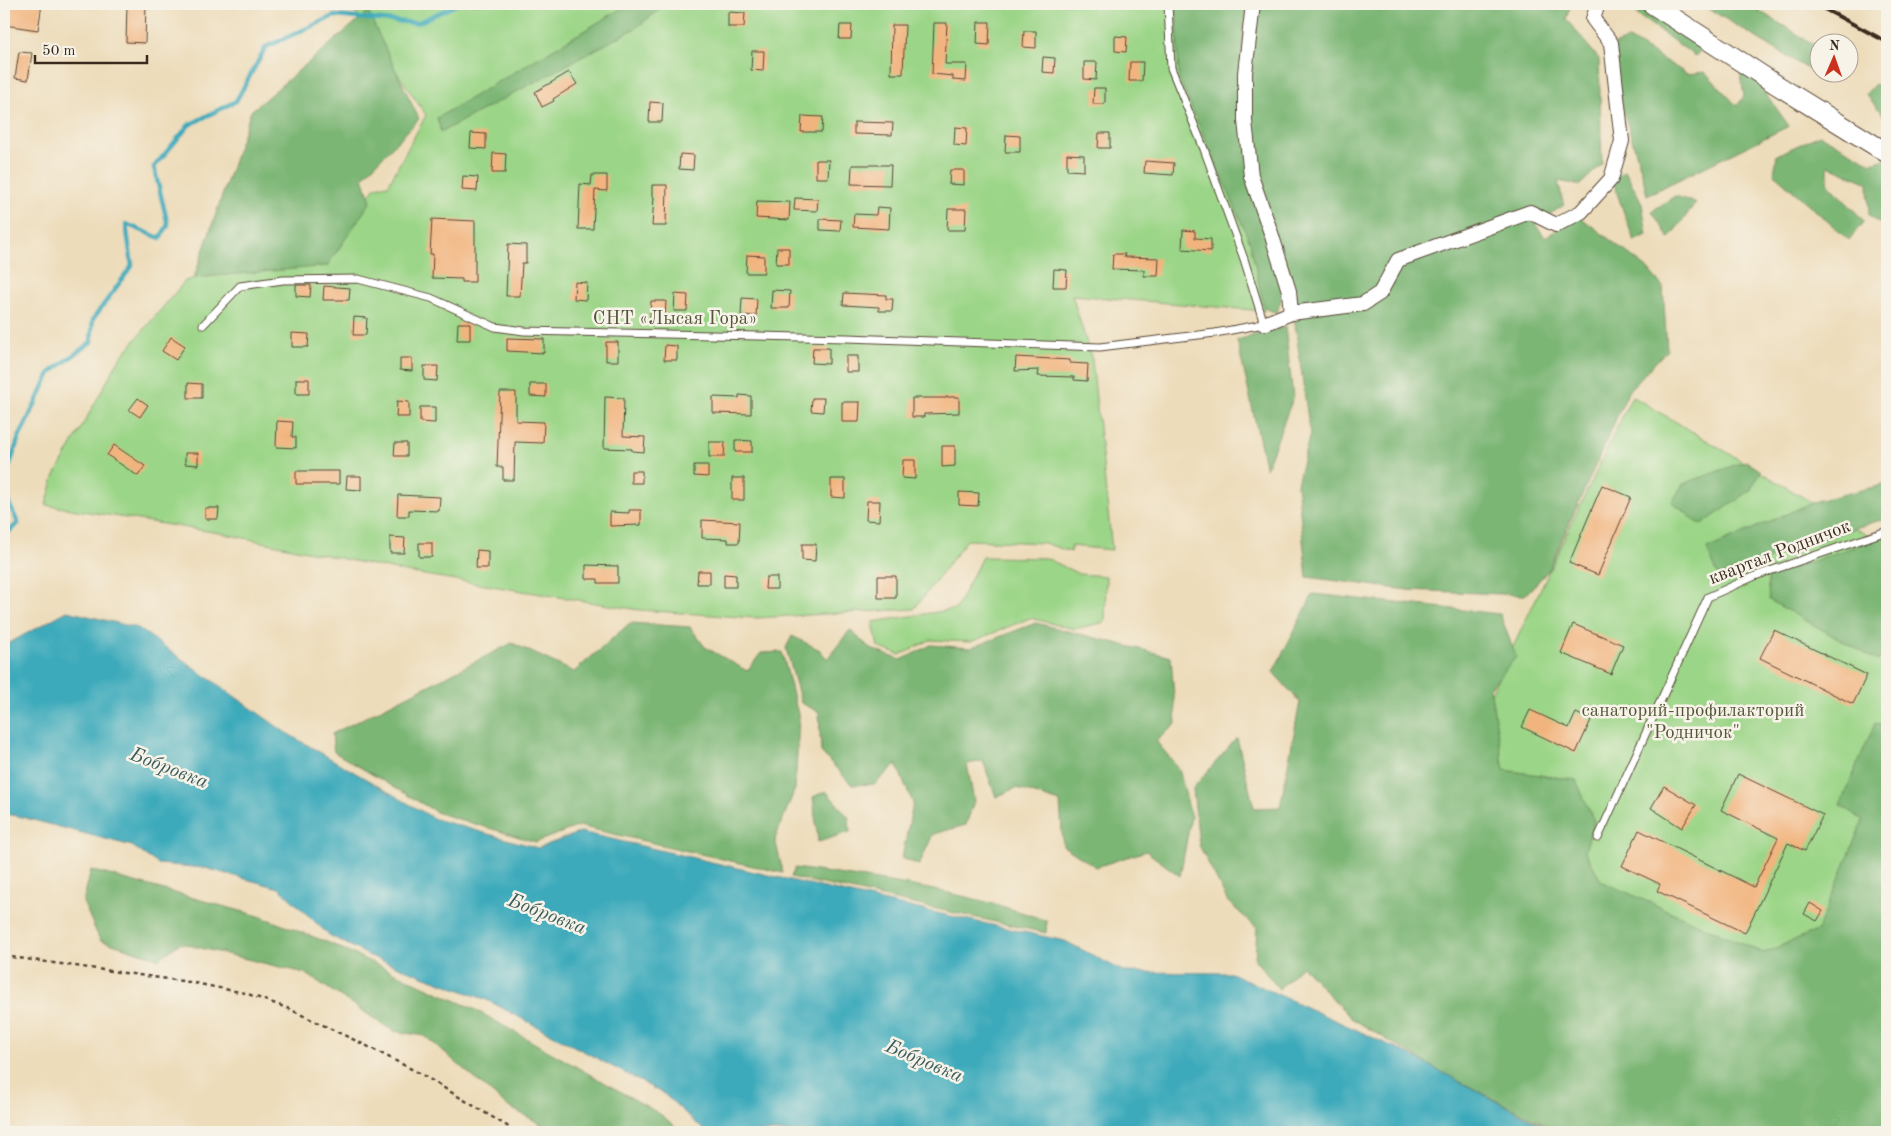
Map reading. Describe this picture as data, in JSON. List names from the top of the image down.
{
  "streets": {
    "lane": ["квартал Родничок"]
  },
  "water": ["Бобровка"],
  "parks": ["СНТ «Лысая Гора»", "санаторий-профилакторий \"Родничок\""],
  "scale_bar": "50 m",
  "north": "top"
}
